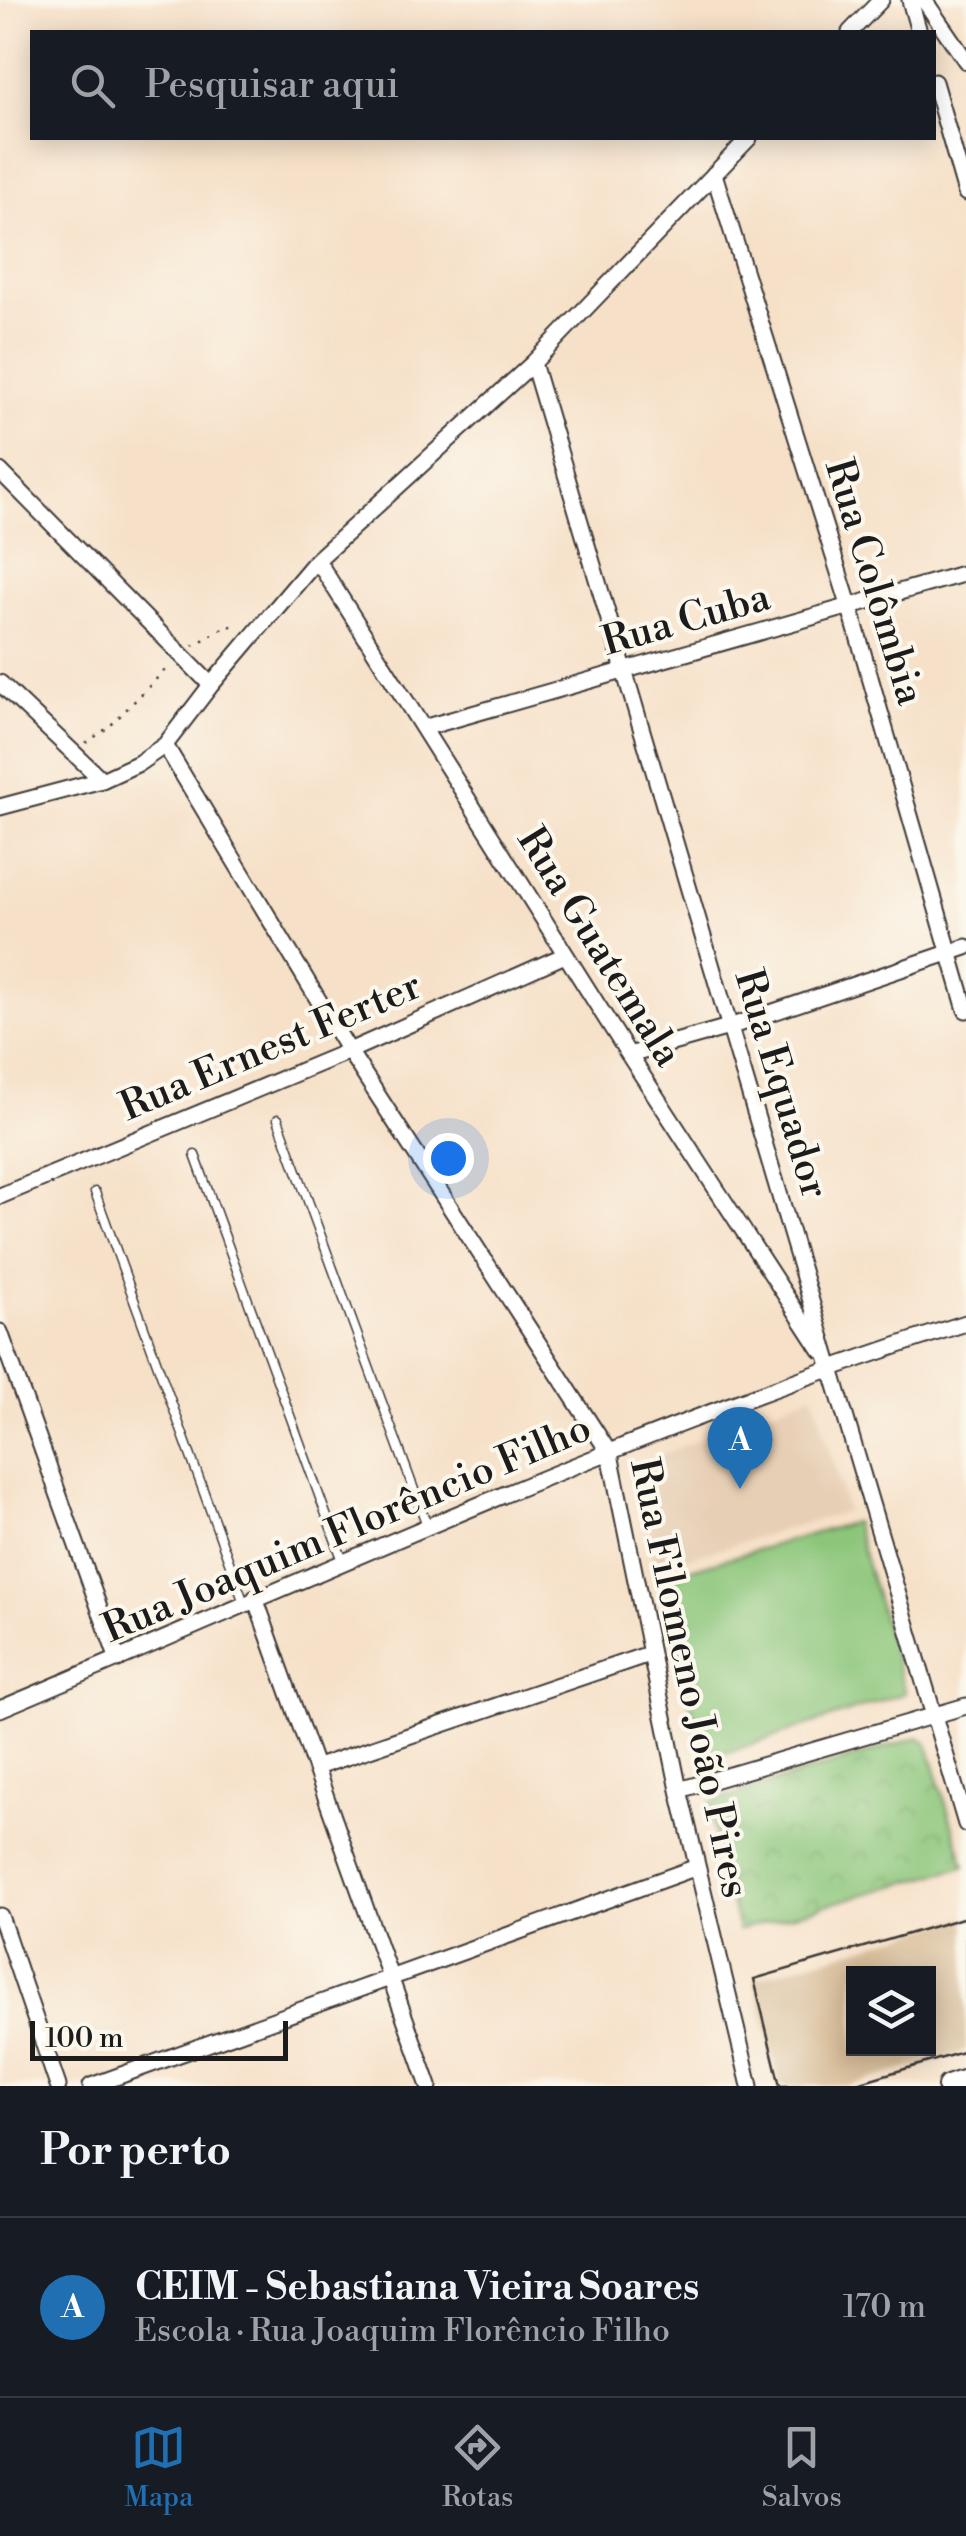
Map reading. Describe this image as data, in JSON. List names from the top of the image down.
{
  "streets": {
    "street": [
      "Rua Colômbia",
      "Rua Cuba",
      "Rua Guatemala",
      "Rua Ernest Ferter",
      "Rua Equador",
      "Rua Joaquim Florêncio Filho",
      "Rua Filomeno João Pires"
    ]
  },
  "crossings": [
    ["Rua Colômbia", "Rua Cuba"],
    ["Rua Cuba", "Rua Guatemala"],
    ["Rua Cuba", "Rua Equador"],
    ["Rua Guatemala", "Rua Ernest Ferter"],
    ["Rua Guatemala", "Rua Equador"],
    ["Rua Guatemala", "Rua Joaquim Florêncio Filho"],
    ["Rua Ernest Ferter", "Rua Filomeno João Pires"],
    ["Rua Equador", "Rua Joaquim Florêncio Filho"],
    ["Rua Joaquim Florêncio Filho", "Rua Filomeno João Pires"]
  ],
  "scale_bar": "100 m",
  "page": {
    "search": "Pesquisar aqui",
    "pins": "A",
    "scale": "100 m",
    "heading": "Por perto",
    "list": [
      {
        "mark": "A",
        "name": "CEIM - Sebastiana Vieira Soares",
        "note": "Escola · Rua Joaquim Florêncio Filho",
        "value": "170 m"
      }
    ],
    "nav": ["Mapa", "Rotas", "Salvos"]
  }
}
